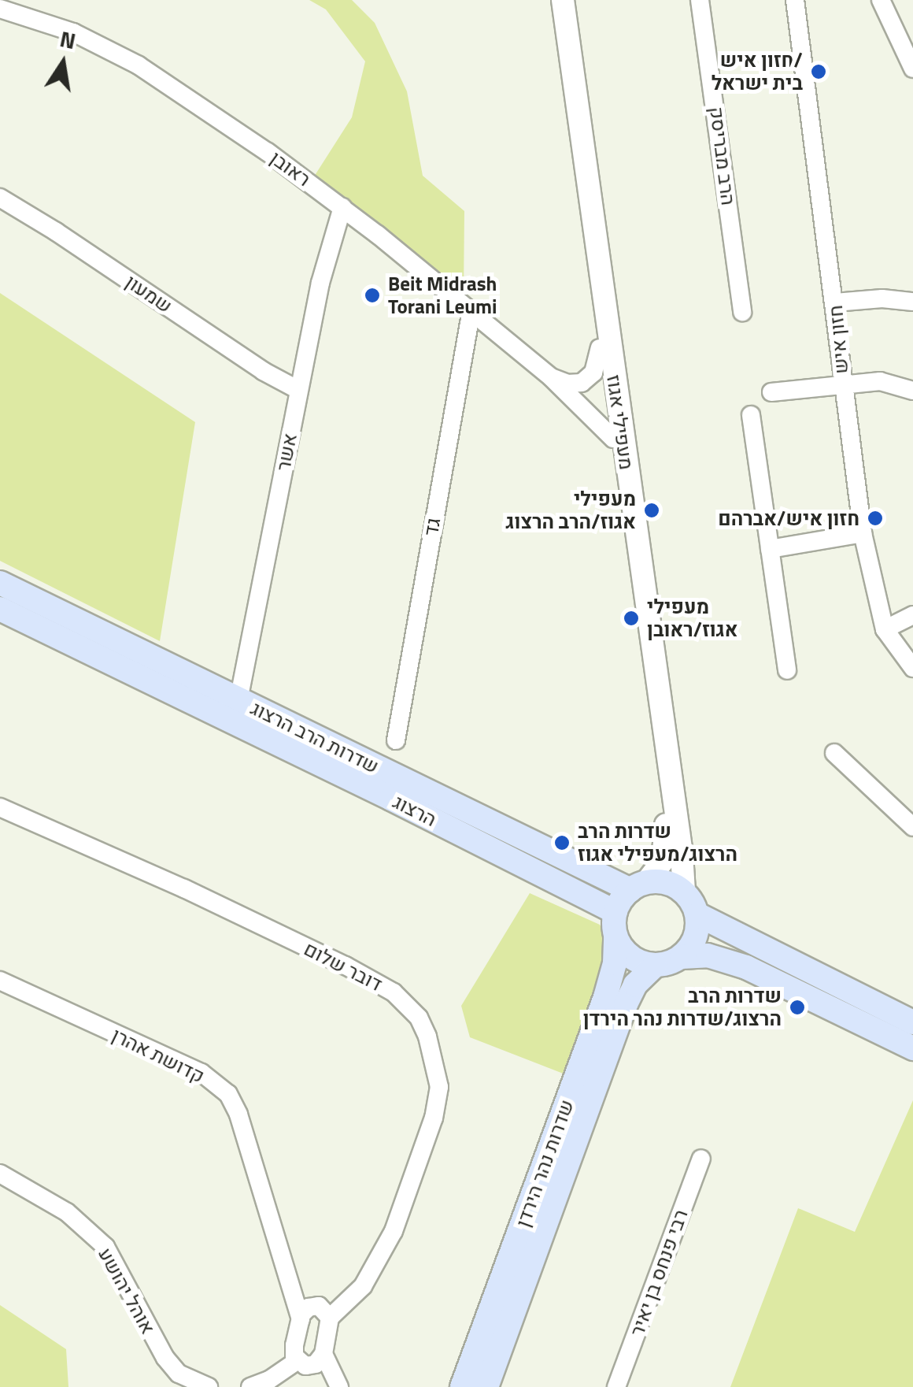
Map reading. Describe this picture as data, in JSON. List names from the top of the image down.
{
  "streets": {
    "main road": ["שדרות הרב הרצוג", "הרצוג", "שדרות נהר הירדן"],
    "street": [
      "הרב מבריסק",
      "ראובן",
      "שמעון",
      "חזון איש",
      "מעפילי אגוז",
      "אשר",
      "גד",
      "דובר שלום",
      "קדושת אהרן",
      "רבי פנחס בן יאיר",
      "אוהל יהושע"
    ]
  },
  "crossings": [
    ["ראובן", "מעפילי אגוז"],
    ["ראובן", "אשר"],
    ["ראובן", "גד"],
    ["שמעון", "אשר"],
    ["מעפילי אגוז", "שדרות הרב הרצוג"],
    ["מעפילי אגוז", "הרצוג"],
    ["מעפילי אגוז", "שדרות נהר הירדן"],
    ["אשר", "שדרות הרב הרצוג"],
    ["שדרות הרב הרצוג", "הרצוג"],
    ["שדרות הרב הרצוג", "שדרות נהר הירדן"],
    ["הרצוג", "שדרות נהר הירדן"]
  ],
  "places": [
    "חזון איש/ בית ישראל",
    "Beit Midrash Torani Leumi",
    "מעפילי אגוז/הרב הרצוג",
    "חזון איש/אברהם",
    "מעפילי אגוז/ראובן",
    "שדרות הרב הרצוג/מעפילי אגוז",
    "שדרות הרב הרצוג/שדרות נהר הירדן"
  ],
  "north": "top"
}
